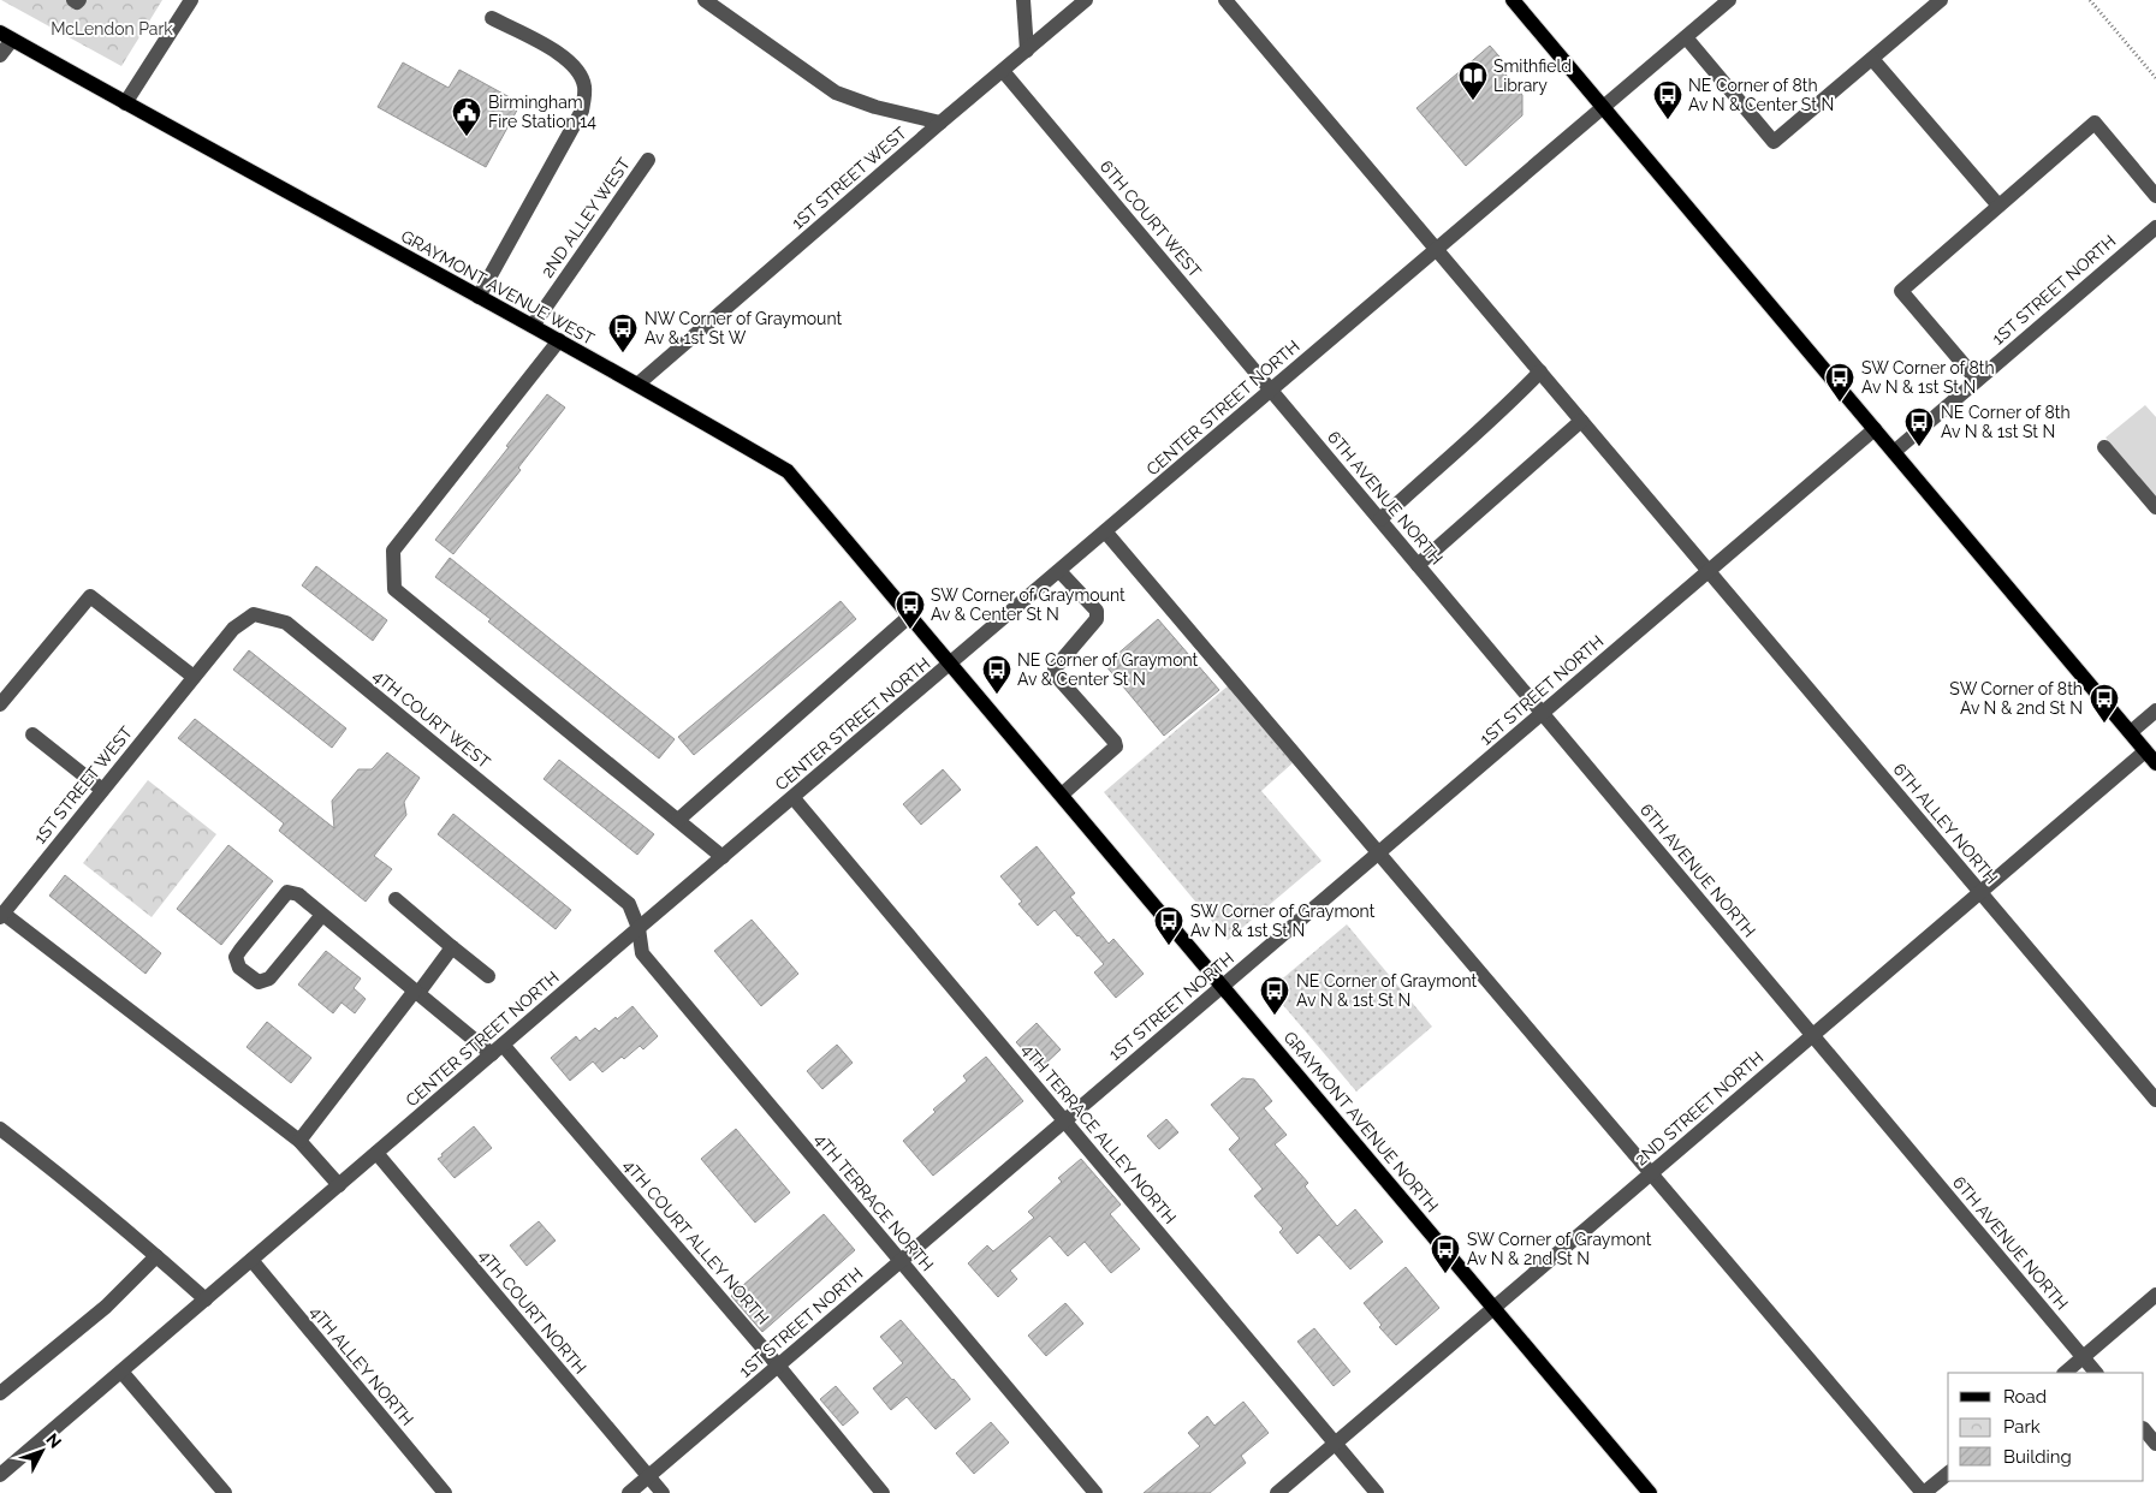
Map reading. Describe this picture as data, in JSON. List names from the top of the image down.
{
  "streets": {
    "main road": ["GRAYMONT AVENUE WEST", "GRAYMONT AVENUE NORTH"],
    "street": [
      "1ST STREET WEST",
      "2ND ALLEY WEST",
      "6TH COURT WEST",
      "1ST STREET NORTH",
      "CENTER STREET NORTH",
      "6TH AVENUE NORTH",
      "4TH COURT WEST",
      "6TH ALLEY NORTH",
      "2ND STREET NORTH",
      "4TH TERRACE ALLEY NORTH",
      "4TH TERRACE NORTH",
      "4TH COURT ALLEY NORTH",
      "4TH COURT NORTH",
      "4TH ALLEY NORTH"
    ]
  },
  "crossings": [
    ["1ST STREET WEST", "6TH COURT WEST"],
    ["1ST STREET WEST", "GRAYMONT AVENUE WEST"],
    ["1ST STREET WEST", "4TH COURT WEST"],
    ["2ND ALLEY WEST", "GRAYMONT AVENUE WEST"],
    ["6TH COURT WEST", "CENTER STREET NORTH"],
    ["6TH COURT WEST", "6TH AVENUE NORTH"],
    ["GRAYMONT AVENUE WEST", "CENTER STREET NORTH"],
    ["GRAYMONT AVENUE WEST", "GRAYMONT AVENUE NORTH"],
    ["1ST STREET NORTH", "6TH AVENUE NORTH"],
    ["1ST STREET NORTH", "6TH ALLEY NORTH"],
    ["1ST STREET NORTH", "GRAYMONT AVENUE NORTH"],
    ["1ST STREET NORTH", "4TH TERRACE ALLEY NORTH"],
    ["1ST STREET NORTH", "4TH TERRACE NORTH"],
    ["1ST STREET NORTH", "4TH COURT ALLEY NORTH"],
    ["1ST STREET NORTH", "4TH COURT NORTH"],
    ["CENTER STREET NORTH", "6TH AVENUE NORTH"],
    ["CENTER STREET NORTH", "4TH COURT WEST"],
    ["CENTER STREET NORTH", "6TH ALLEY NORTH"],
    ["CENTER STREET NORTH", "GRAYMONT AVENUE NORTH"],
    ["CENTER STREET NORTH", "4TH TERRACE ALLEY NORTH"],
    ["CENTER STREET NORTH", "4TH TERRACE NORTH"],
    ["CENTER STREET NORTH", "4TH COURT ALLEY NORTH"],
    ["CENTER STREET NORTH", "4TH COURT NORTH"],
    ["CENTER STREET NORTH", "4TH ALLEY NORTH"],
    ["6TH AVENUE NORTH", "2ND STREET NORTH"],
    ["4TH COURT WEST", "4TH TERRACE NORTH"],
    ["6TH ALLEY NORTH", "2ND STREET NORTH"],
    ["2ND STREET NORTH", "GRAYMONT AVENUE NORTH"],
    ["2ND STREET NORTH", "4TH TERRACE ALLEY NORTH"]
  ],
  "parks": ["McLendon Park"],
  "places": {
    "library": ["Smithfield Library"],
    "bus stop": [
      "NE Corner of 8th Av N & Center St N",
      "NW Corner of Graymount Av & 1st St W",
      "SW Corner of 8th Av N & 1st St N",
      "NE Corner of 8th Av N & 1st St N",
      "SW Corner of Graymount Av & Center St N",
      "NE Corner of Graymont Av & Center St N",
      "SW Corner of 8th Av N & 2nd St N",
      "SW Corner of Graymont Av N & 1st St N",
      "NE Corner of Graymont Av N & 1st St N",
      "SW Corner of Graymont Av N & 2nd St N"
    ],
    "public building": ["Birmingham Fire Station 14"]
  },
  "legend": ["Road", "Park", "Building"],
  "north": "top right"
}
